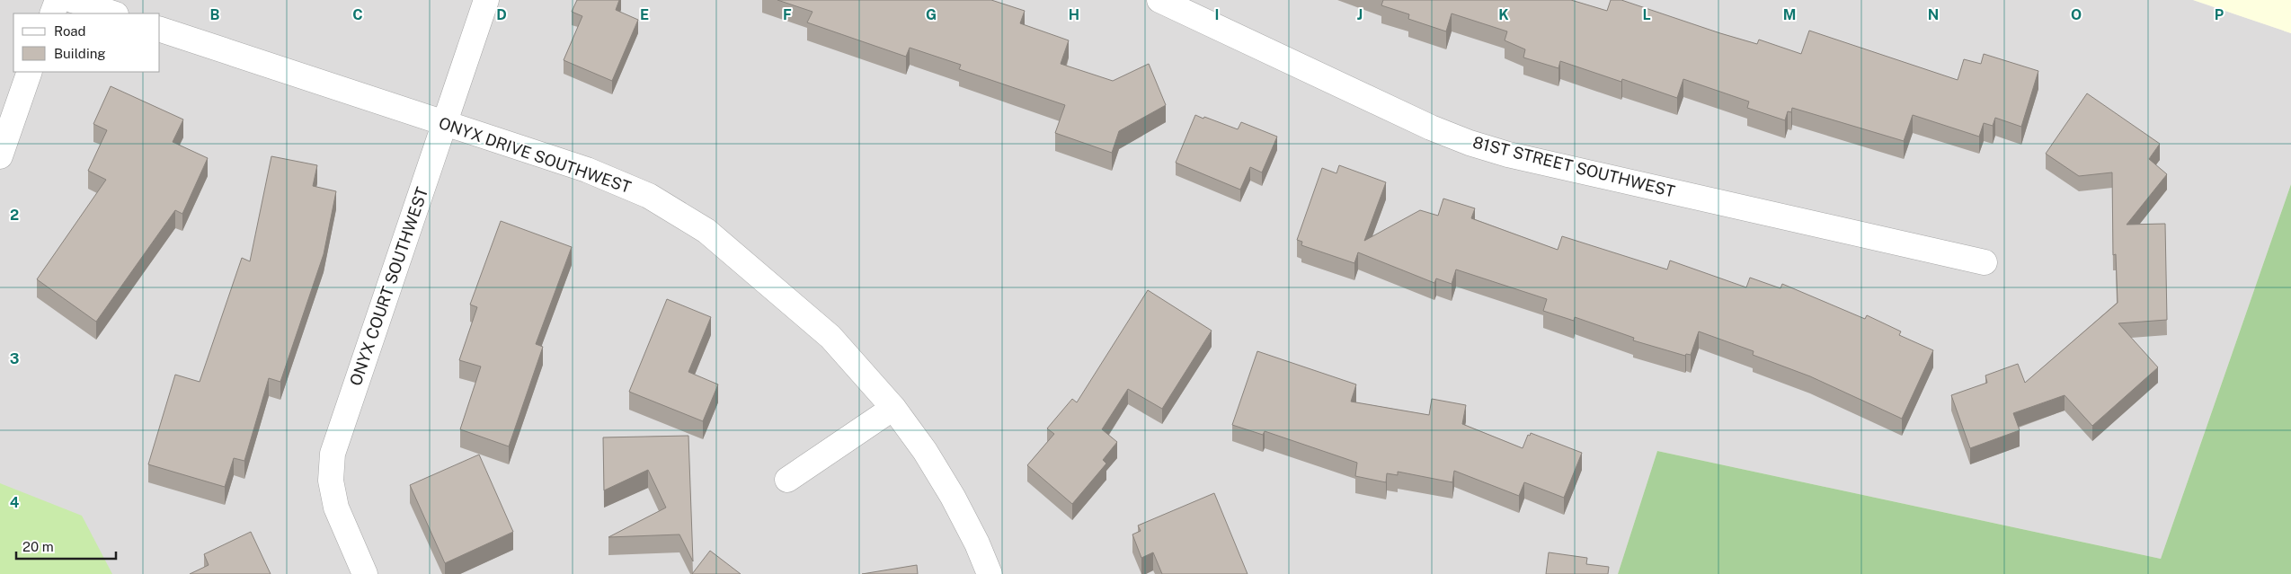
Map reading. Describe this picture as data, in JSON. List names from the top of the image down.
{
  "streets": {
    "street": ["ONYX DRIVE SOUTHWEST", "81ST STREET SOUTHWEST", "ONYX COURT SOUTHWEST"]
  },
  "crossings": [
    ["ONYX DRIVE SOUTHWEST", "ONYX COURT SOUTHWEST"]
  ],
  "legend": ["Road", "Building"],
  "scale_bar": "20 m",
  "grid": {
    "columns": [
      "B",
      "C",
      "D",
      "E",
      "F",
      "G",
      "H",
      "I",
      "J",
      "K",
      "L",
      "M",
      "N",
      "O",
      "P"
    ],
    "rows": ["2", "3", "4"]
  }
}
